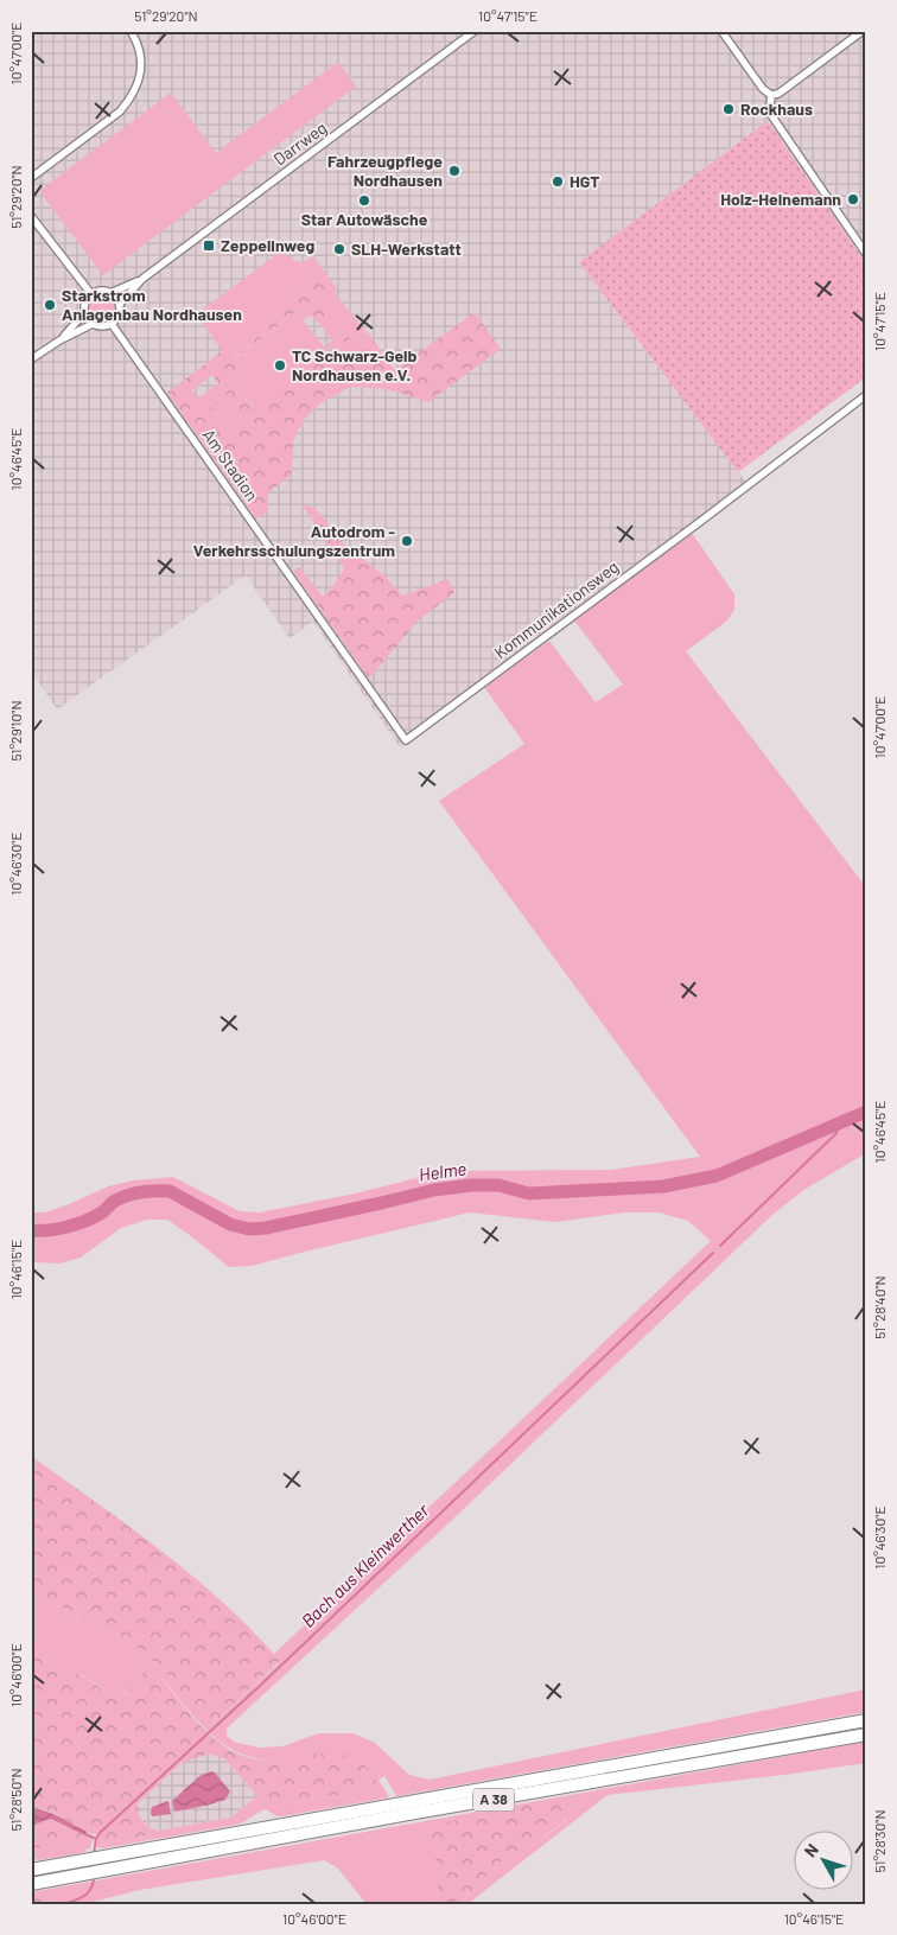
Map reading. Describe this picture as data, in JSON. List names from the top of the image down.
{
  "streets": {
    "highway": ["A 38"],
    "street": ["Darrweg", "Am Stadion", "Kommunikationsweg"]
  },
  "crossings": [
    ["Darrweg", "Am Stadion"],
    ["Am Stadion", "Kommunikationsweg"]
  ],
  "water": ["Helme", "Bach aus Kleinwerther"],
  "places": {
    "other": [
      "Rockhaus",
      "Fahrzeugpflege Nordhausen",
      "HGT",
      "Holz-Heinemann",
      "Star Autowäsche",
      "SLH-Werkstatt",
      "Starkstrom Anlagenbau Nordhausen",
      "TC Schwarz-Gelb Nordhausen e.V.",
      "Autodrom - Verkehrsschulungszentrum"
    ],
    "transit": ["Zeppelinweg"]
  },
  "north": "top left",
  "coordinates": [
    "51°29'20\"N",
    "10°47'15\"E",
    "10°47'00\"E",
    "10°46'45\"E",
    "51°29'10\"N",
    "10°46'30\"E",
    "10°46'15\"E",
    "51°28'40\"N",
    "10°46'00\"E",
    "51°28'50\"N",
    "51°28'30\"N"
  ]
}
